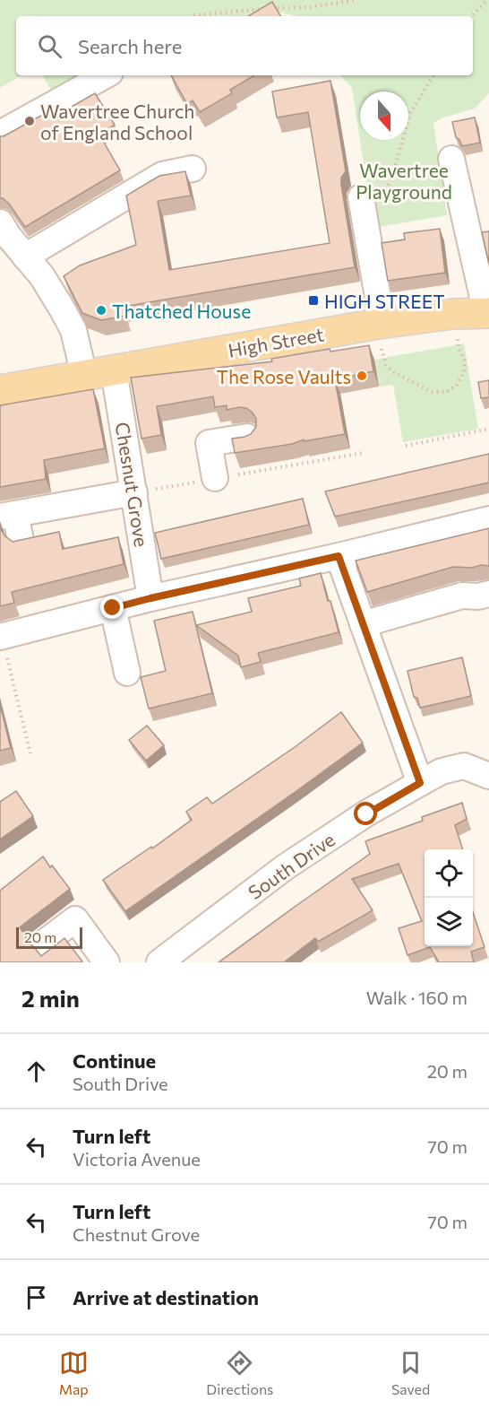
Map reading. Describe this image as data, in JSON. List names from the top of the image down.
{
  "streets": {
    "main road": ["High Street"],
    "street": ["Chesnut Grove", "South Drive"]
  },
  "crossings": [
    ["High Street", "Chesnut Grove"]
  ],
  "parks": ["Wavertree Playground"],
  "places": {
    "other": ["Wavertree Church of England School", "Thatched House", "The Rose Vaults"],
    "transit": ["HIGH STREET"]
  },
  "scale_bar": "20 m",
  "north": "bottom",
  "page": {
    "search": "Search here",
    "scale": "20 m",
    "heading": ["2 min", "Walk · 160 m"],
    "list": [
      ["Continue", "South Drive", "20 m"],
      ["Turn left", "Victoria Avenue", "70 m"],
      ["Turn left", "Chestnut Grove", "70 m"],
      "Arrive at destination"
    ],
    "nav": ["Map", "Directions", "Saved"]
  }
}
